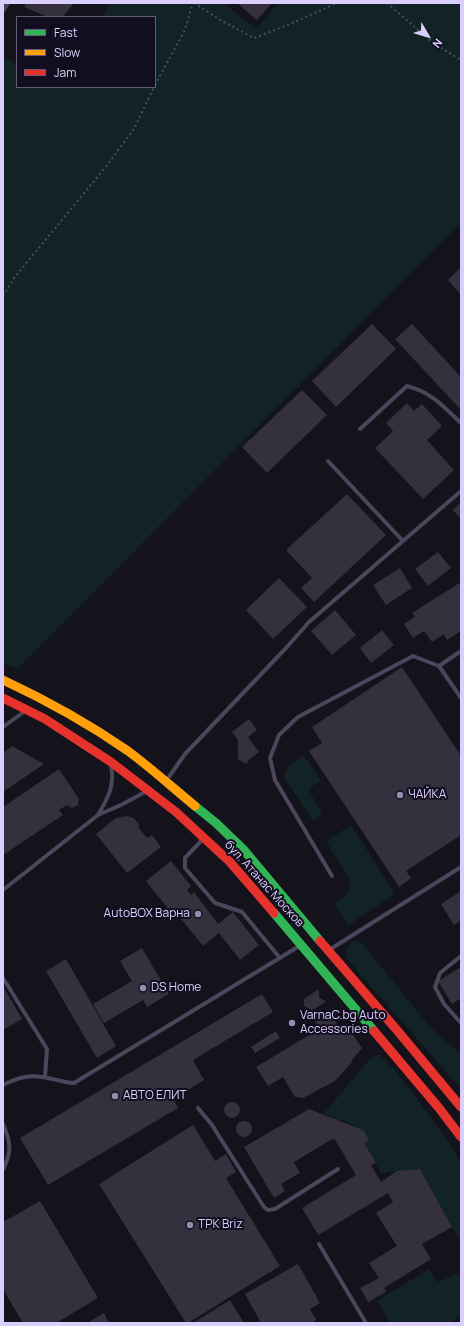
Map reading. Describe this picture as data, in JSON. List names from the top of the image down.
{
  "streets": {
    "main road": ["бул. Атанас Москов"]
  },
  "places": [
    "ЧАЙКА",
    "AutoBOX Варна",
    "DS Home",
    "VarnaC.bg Auto Accessories",
    "АВТО ЕЛИТ",
    "TPK Briz"
  ],
  "legend": ["Fast", "Slow", "Jam"],
  "north": "bottom right"
}
